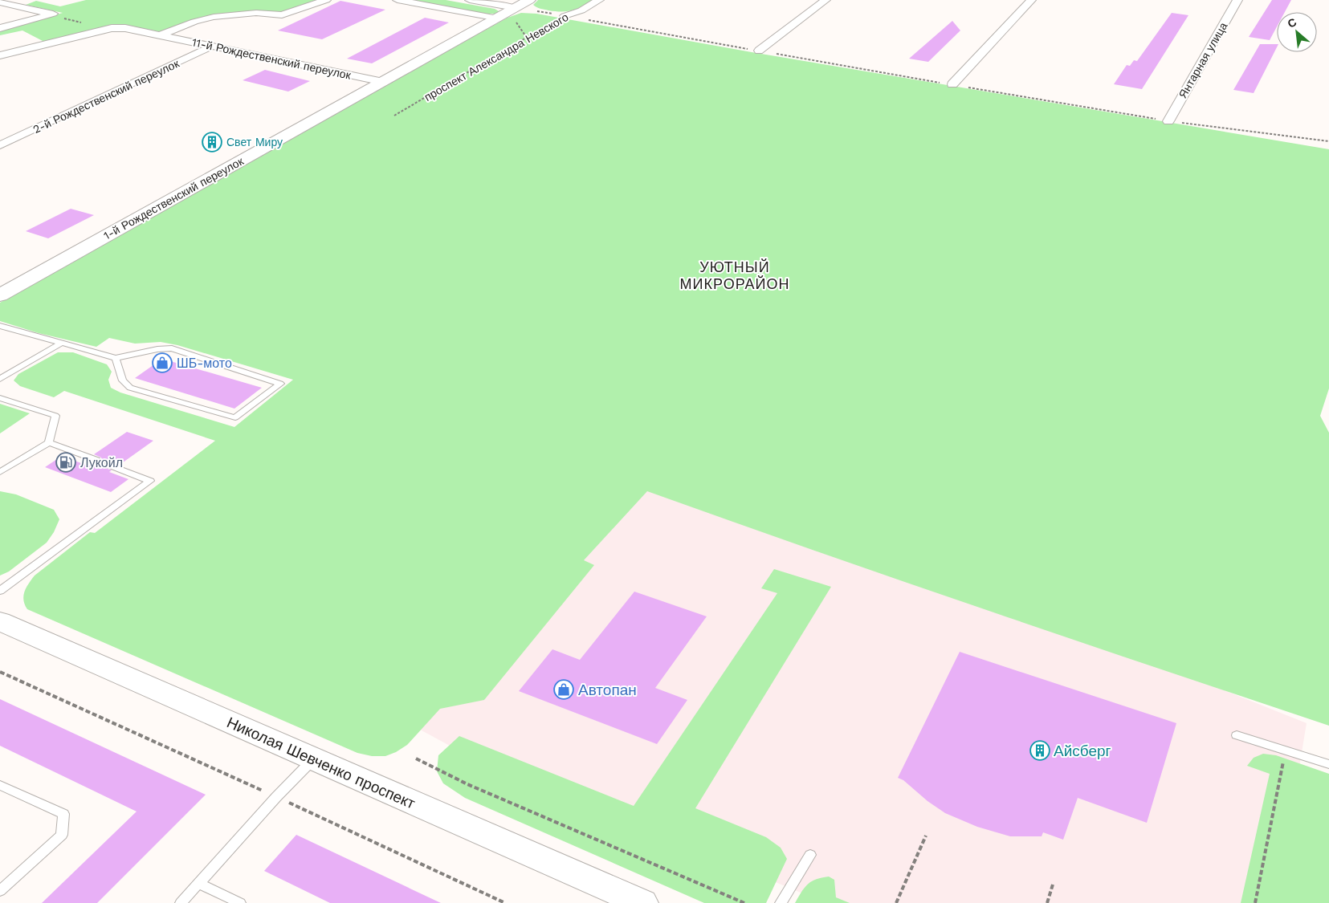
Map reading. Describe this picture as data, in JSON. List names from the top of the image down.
{
  "streets": {
    "street": [
      "проспект Александра Невского",
      "11-й Рождественский переулок",
      "Янтарная улица",
      "2-й Рождественский переулок",
      "1-й Рождественский переулок",
      "Николая Шевченко проспект"
    ]
  },
  "crossings": [
    ["11-й Рождественский переулок", "2-й Рождественский переулок"],
    ["11-й Рождественский переулок", "1-й Рождественский переулок"]
  ],
  "districts": ["УЮТНЫЙ МИКРОРАЙОН"],
  "places": {
    "building": ["Свет Миру", "Айсберг"],
    "shop": ["ШБ-мото", "Автопан"],
    "fuel station": ["Лукойл"]
  },
  "north": "top left"
}
